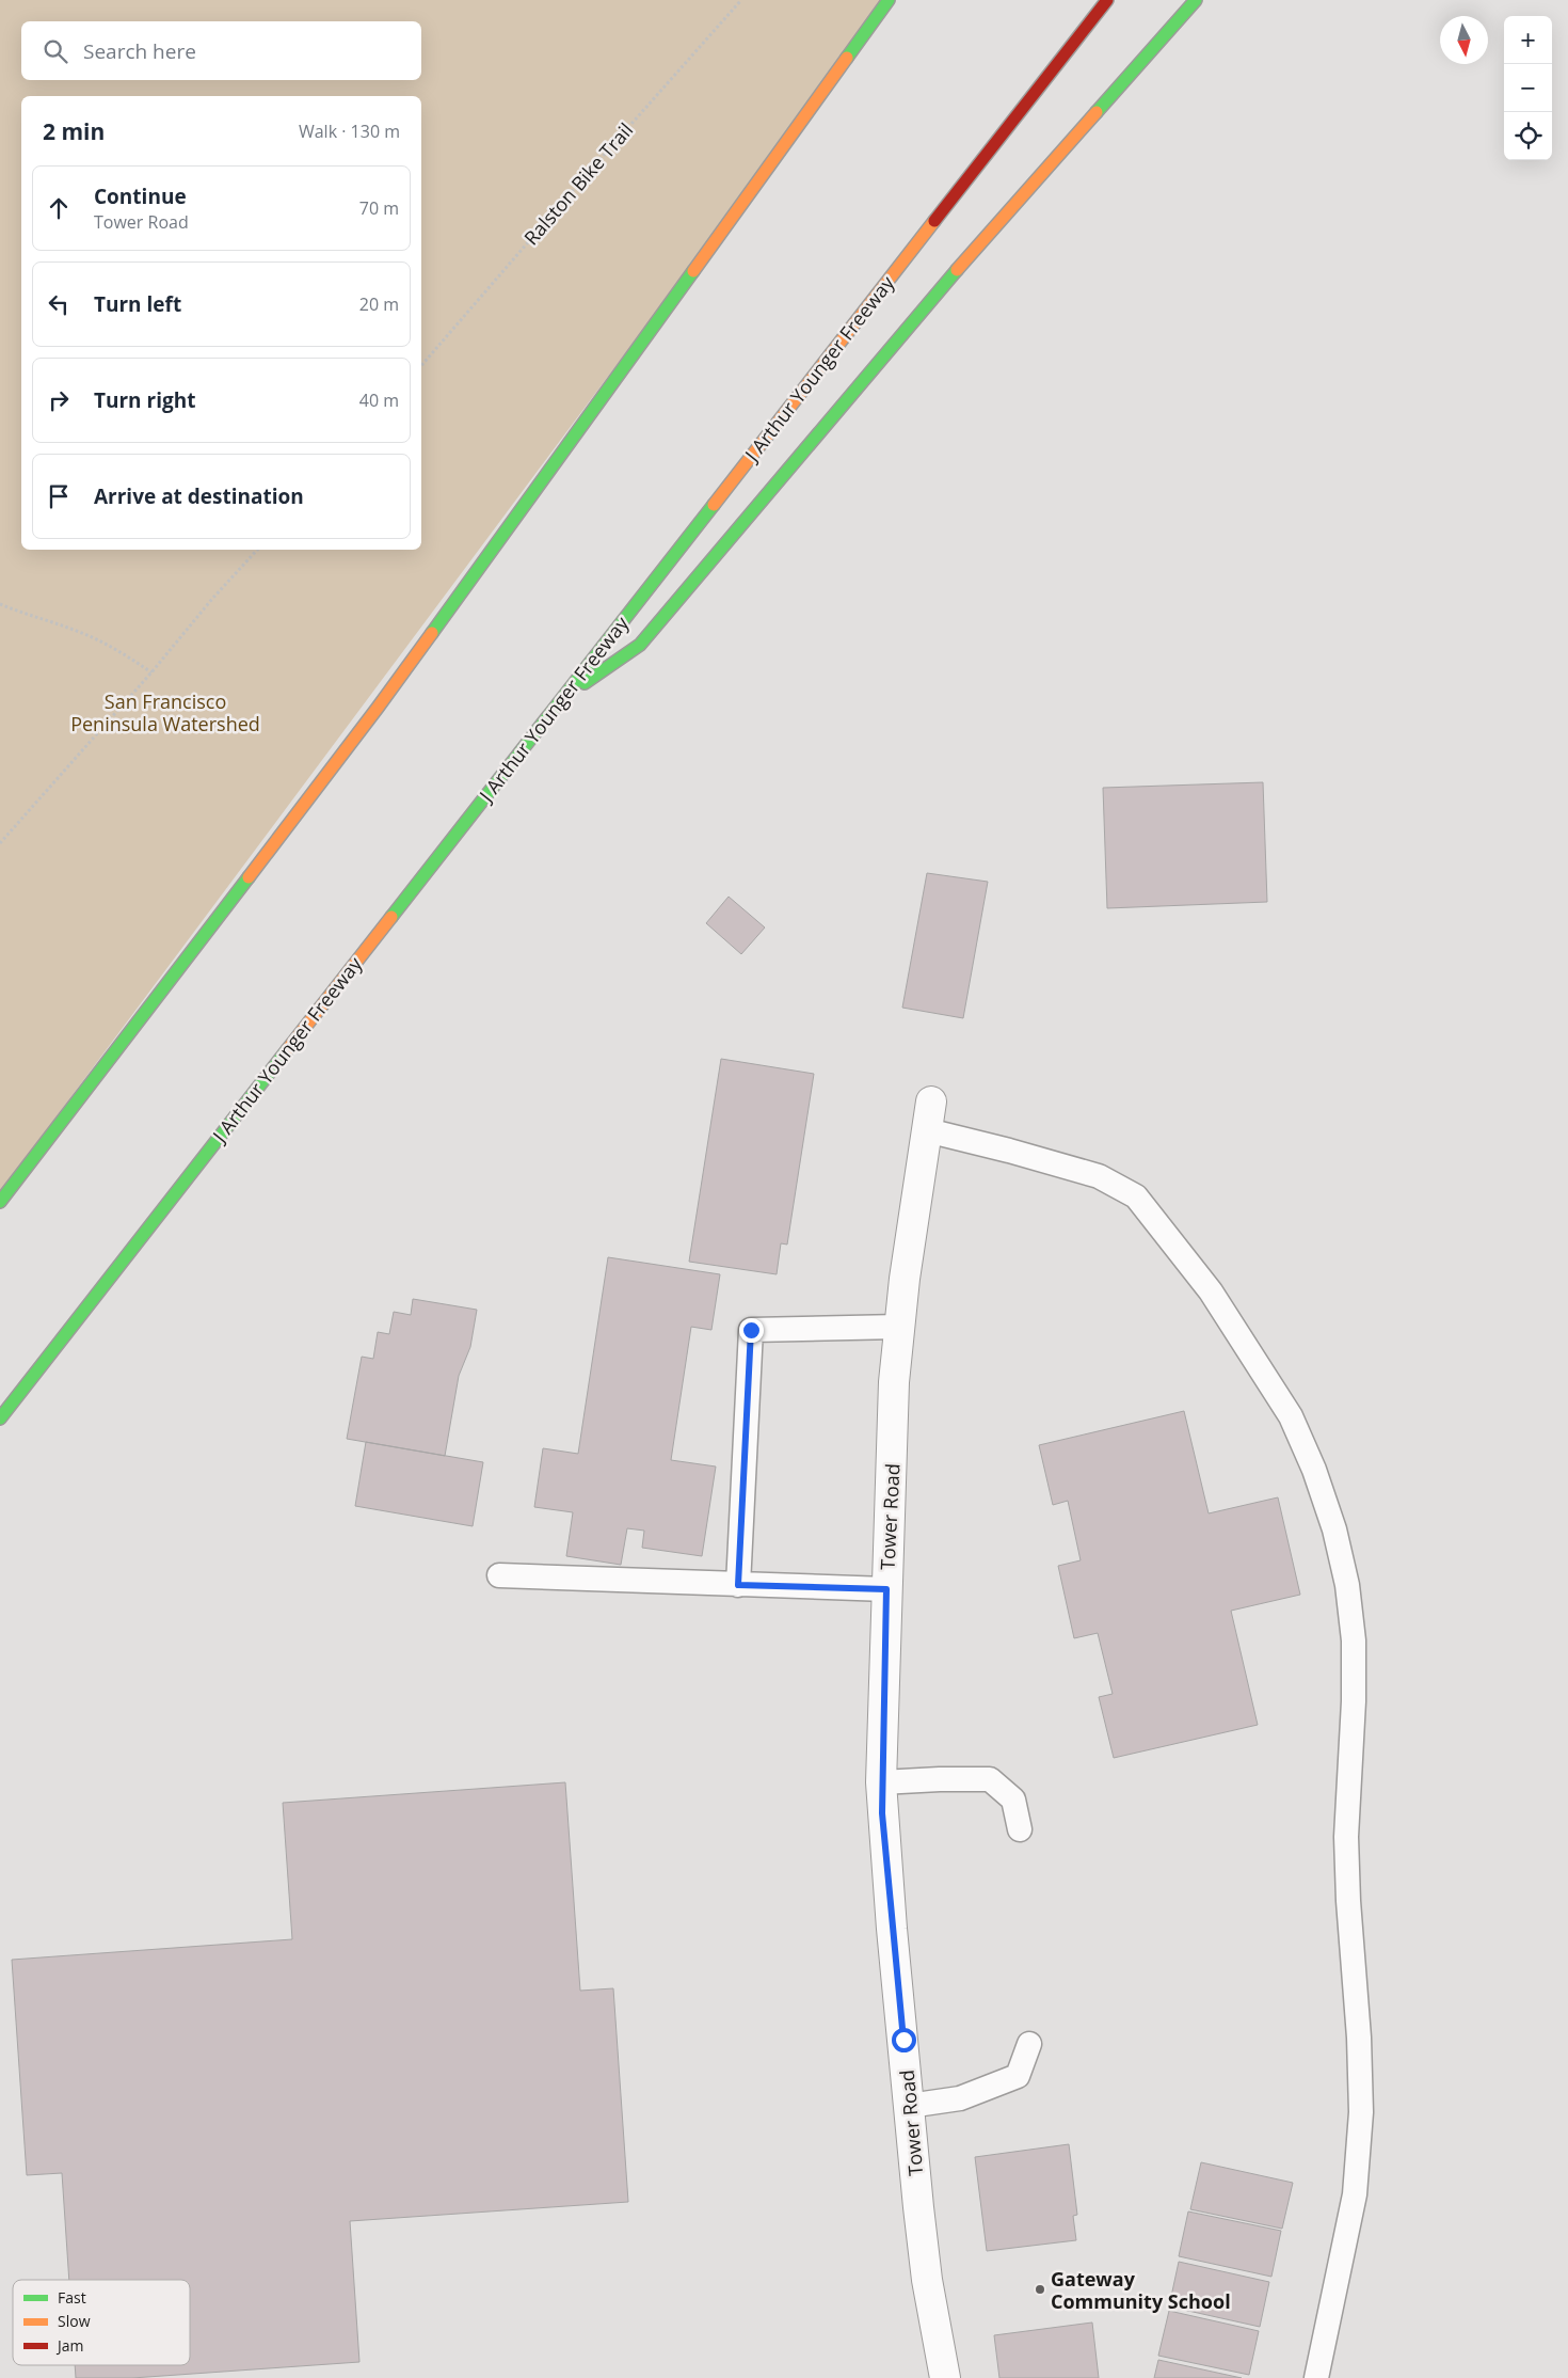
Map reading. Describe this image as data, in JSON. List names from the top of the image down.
{
  "streets": {
    "highway": ["J Arthur Younger Freeway"],
    "street": ["Tower Road"],
    "path": ["Ralston Bike Trail"]
  },
  "parks": ["San Francisco Peninsula Watershed"],
  "places": ["Gateway Community School"],
  "legend": ["Fast", "Slow", "Jam"],
  "north": "bottom",
  "page": {
    "map_buttons": ["+", "−"],
    "search": "Search here",
    "heading": ["2 min", "Walk · 130 m"],
    "list": [
      ["Continue", "Tower Road", "70 m"],
      ["Turn left", "20 m"],
      ["Turn right", "40 m"],
      "Arrive at destination"
    ]
  }
}
